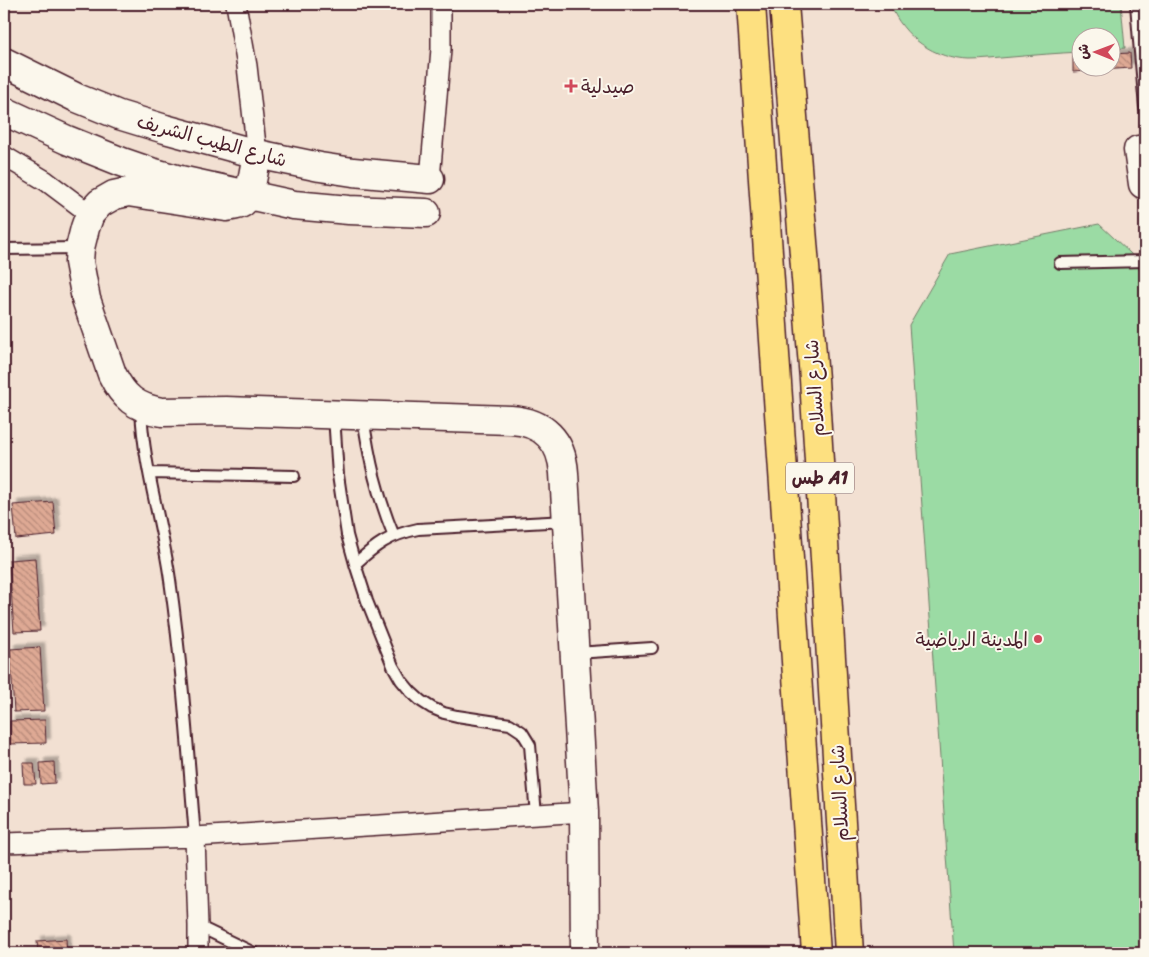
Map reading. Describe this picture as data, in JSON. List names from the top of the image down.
{
  "streets": {
    "highway": ["شارع السلام", "طس A1"],
    "main road": ["شارع الطيب الشريف"]
  },
  "places": {
    "health": ["صيدلية"],
    "other": ["المدينة الرياضية"]
  },
  "north": "left"
}
